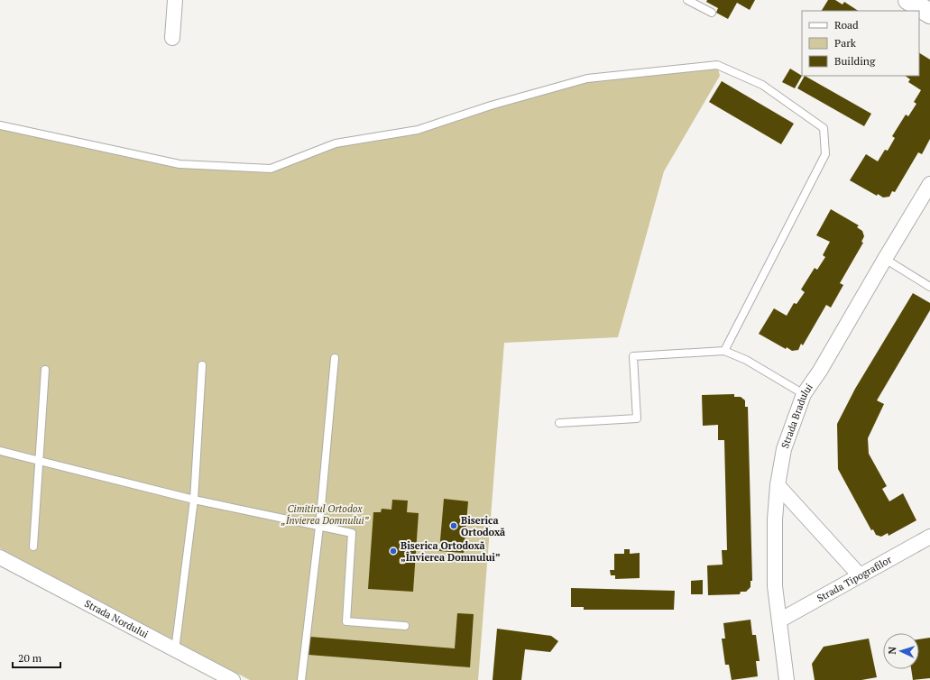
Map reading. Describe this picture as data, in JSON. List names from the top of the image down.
{
  "streets": {
    "street": ["Strada Bradului", "Strada Tipografilor", "Strada Nordului"]
  },
  "crossings": [
    ["Strada Bradului", "Strada Tipografilor"]
  ],
  "parks": ["Cimitirul Ortodox „Învierea Domnului”"],
  "places": ["Biserica Ortodoxă", "Biserica Ortodoxă „Învierea Domnului”"],
  "legend": ["Road", "Park", "Building"],
  "scale_bar": "20 m",
  "north": "left"
}
